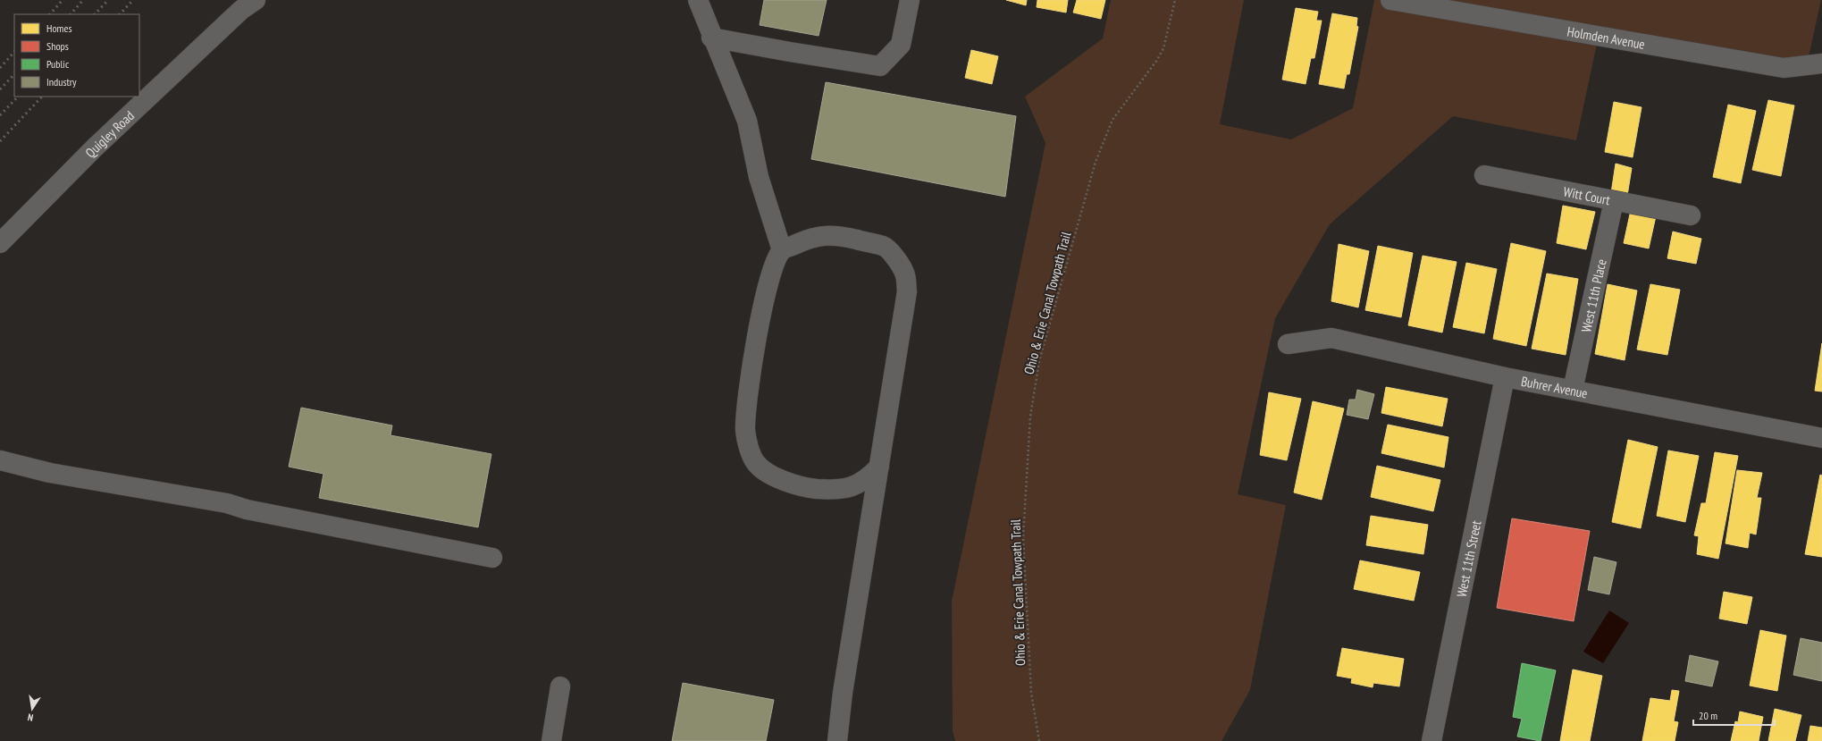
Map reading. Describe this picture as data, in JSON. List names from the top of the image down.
{
  "streets": {
    "street": [
      "Holmden Avenue",
      "Quigley Road",
      "Witt Court",
      "West 11th Place",
      "Buhrer Avenue",
      "West 11th Street"
    ],
    "path": ["Ohio & Erie Canal Towpath Trail"]
  },
  "crossings": [
    ["Witt Court", "West 11th Place"],
    ["West 11th Place", "Buhrer Avenue"],
    ["Buhrer Avenue", "West 11th Street"]
  ],
  "legend": [
    "Homes",
    "Shops",
    "Public",
    "Industry"
  ],
  "scale_bar": "20 m",
  "north": "bottom"
}
